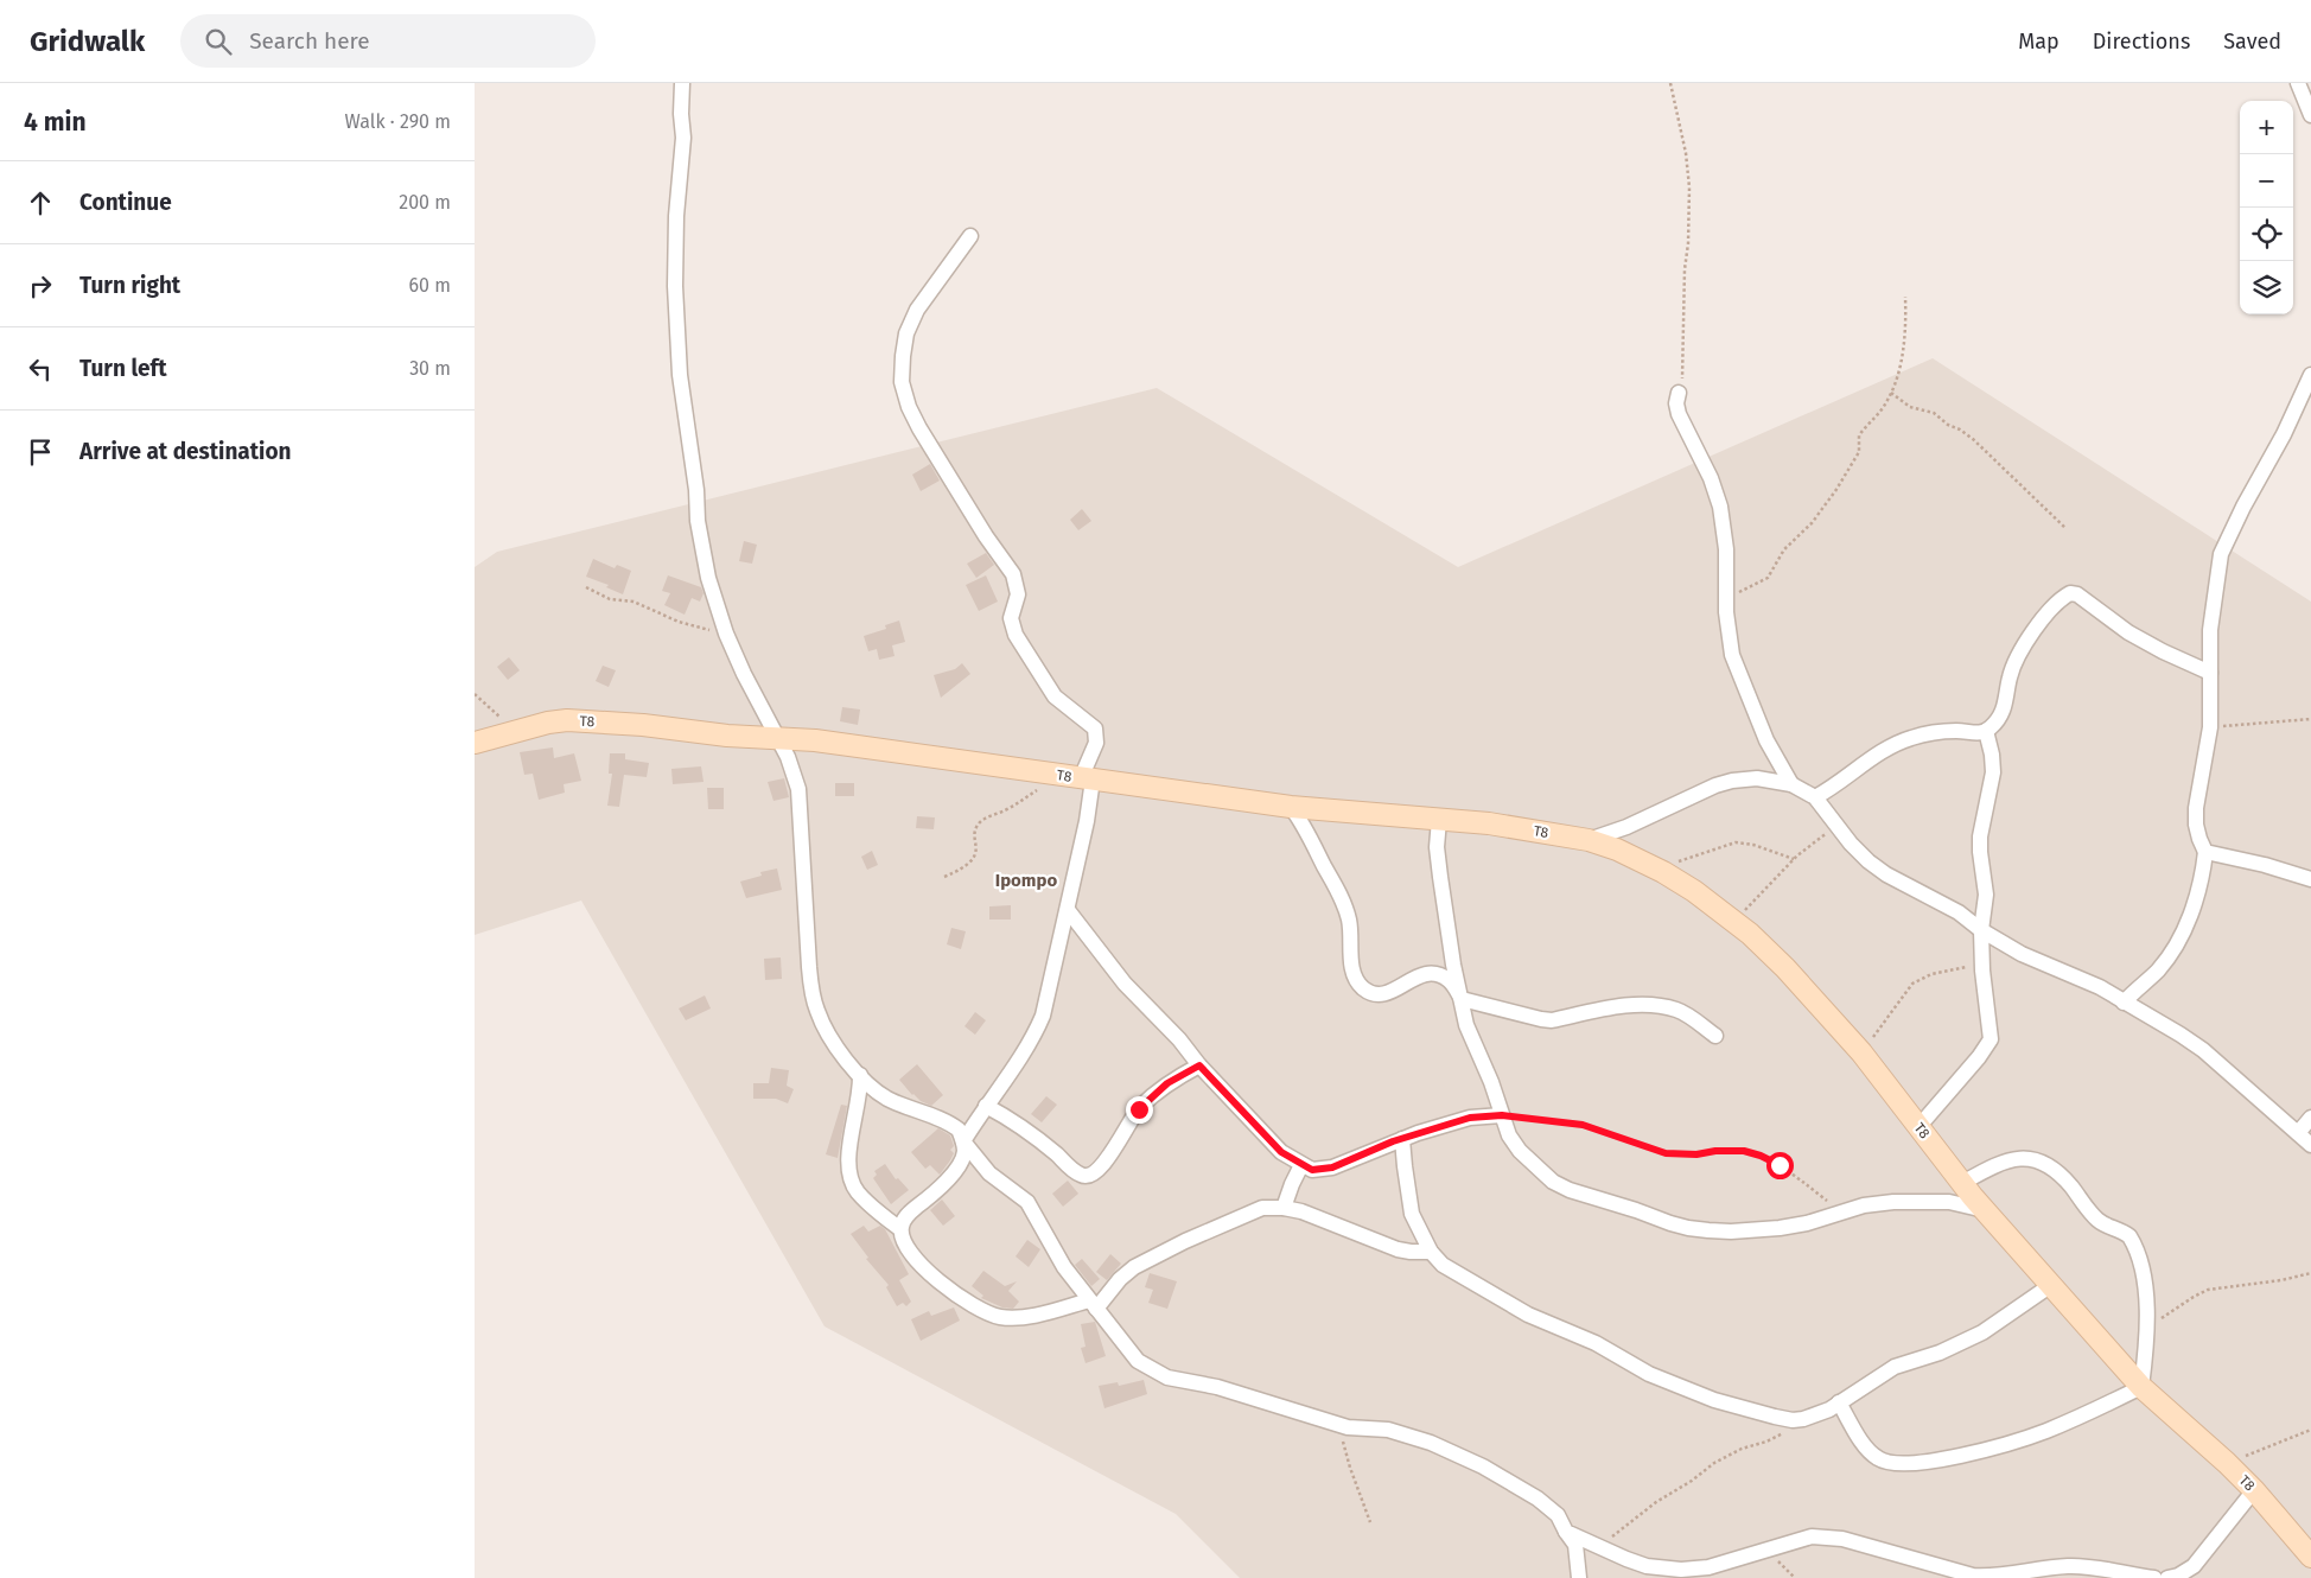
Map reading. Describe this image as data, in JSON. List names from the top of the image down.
{
  "streets": {
    "street": ["T8"]
  },
  "districts": ["Ipompo"],
  "page": {
    "header": "Gridwalk",
    "search": "Search here",
    "nav": ["Map", "Directions", "Saved"],
    "heading": ["4 min", "Walk · 290 m"],
    "map_buttons": ["+", "−"],
    "list": [
      ["Continue", "200 m"],
      ["Turn right", "60 m"],
      ["Turn left", "30 m"],
      "Arrive at destination"
    ]
  }
}
